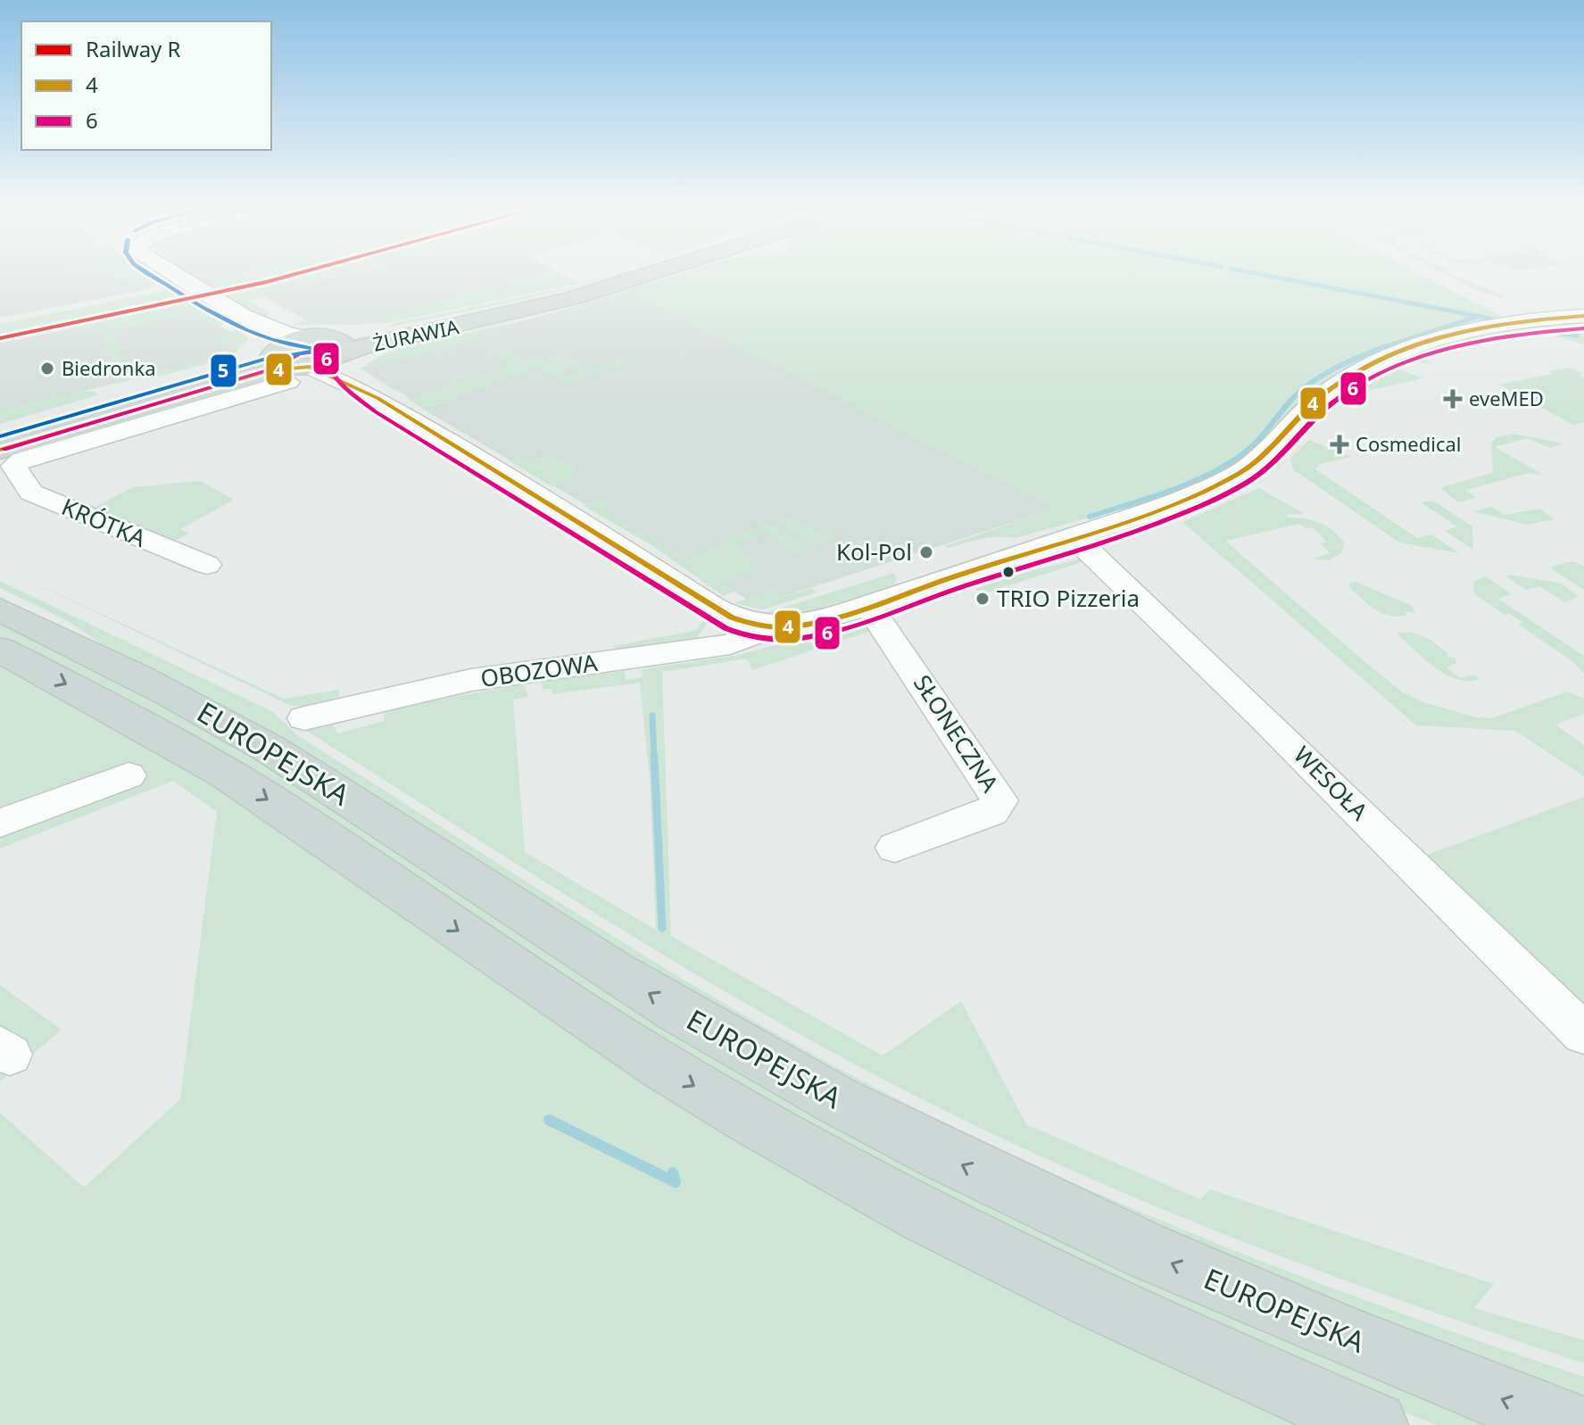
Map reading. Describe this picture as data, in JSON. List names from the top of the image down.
{
  "streets": {
    "main road": ["ŻURAWIA", "EUROPEJSKA"],
    "street": [
      "KRÓTKA",
      "OBOZOWA",
      "SŁONECZNA",
      "WESOŁA"
    ]
  },
  "places": {
    "other": ["Biedronka", "Kol-Pol", "TRIO Pizzeria"],
    "health": ["eveMED", "Cosmedical"]
  },
  "lines": [
    "rail line R",
    "transit line 5",
    "transit line 4",
    "transit line 6"
  ],
  "legend": ["Railway R", "4", "6"]
}
